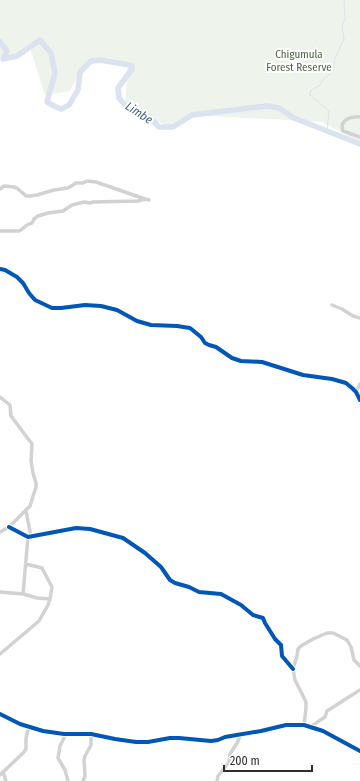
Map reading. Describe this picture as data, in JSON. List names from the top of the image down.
{
  "water": ["Limbe"],
  "parks": ["Chigumula Forest Reserve"],
  "scale_bar": "200 m"
}
